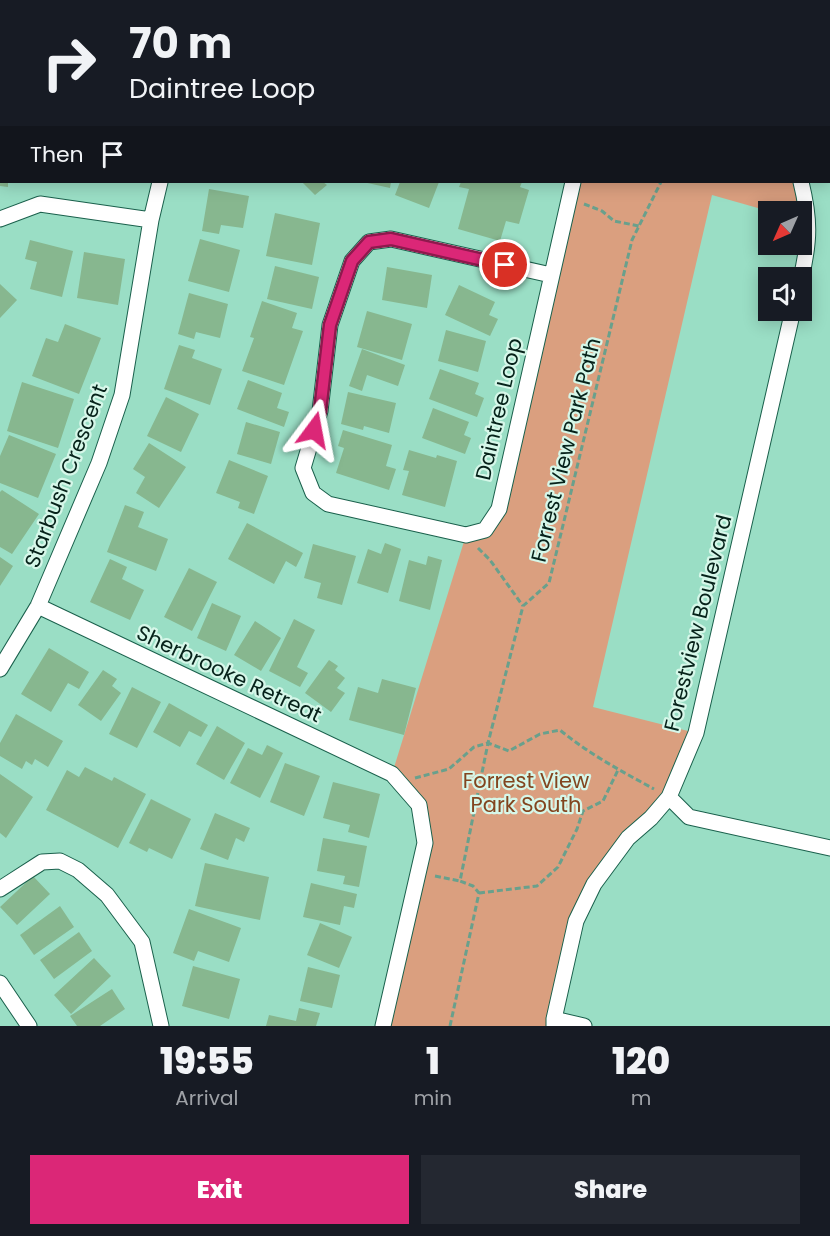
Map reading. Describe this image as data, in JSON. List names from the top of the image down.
{
  "streets": {
    "street": [
      "Daintree Loop",
      "Starbush Crescent",
      "Forestview Boulevard",
      "Sherbrooke Retreat"
    ],
    "path": ["Forrest View Park Path"]
  },
  "crossings": [
    ["Starbush Crescent", "Sherbrooke Retreat"]
  ],
  "parks": ["Forrest View Park South"],
  "north": "bottom left",
  "page": {
    "turn": ["70 m", "Daintree Loop"],
    "then": "Then",
    "eta": [
      "19:55",
      "Arrival",
      "1",
      "min",
      "120",
      "m"
    ],
    "buttons": ["Exit", "Share"]
  }
}
